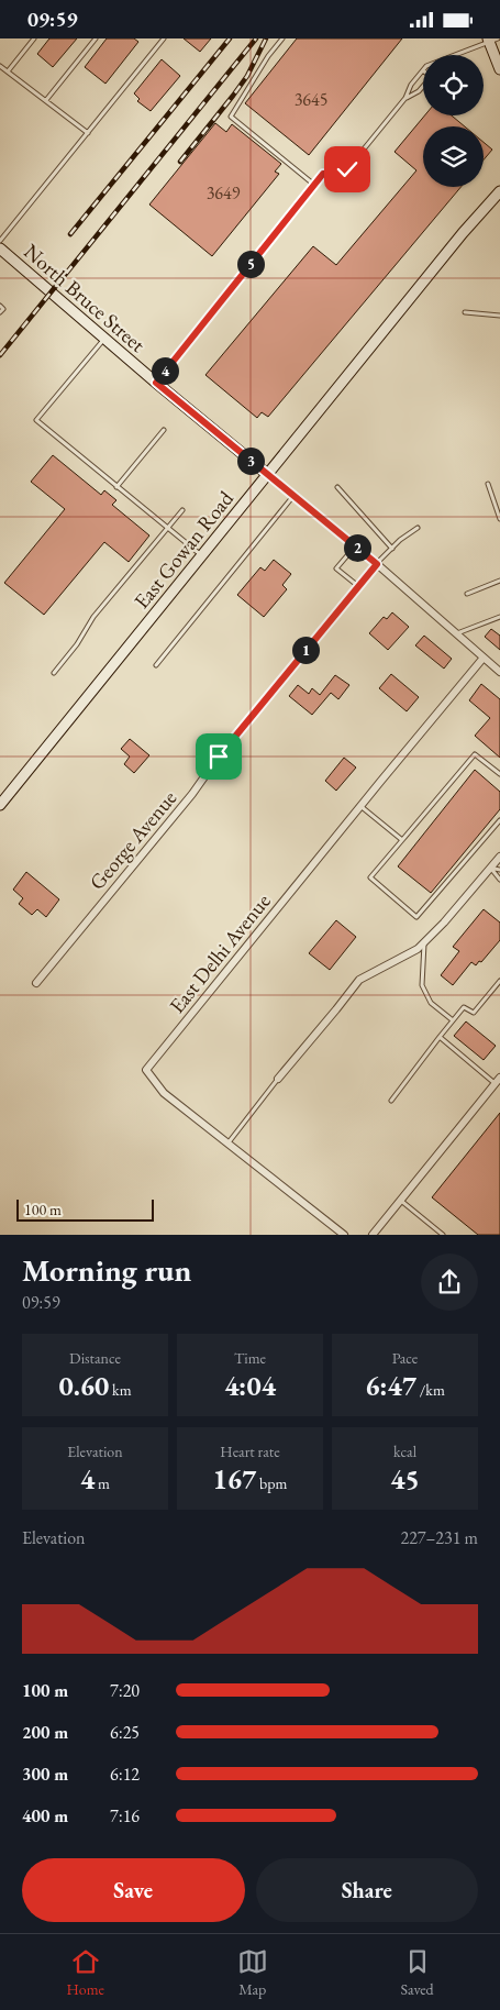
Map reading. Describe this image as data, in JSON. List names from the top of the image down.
{
  "streets": {
    "street": [
      "North Bruce Street",
      "East Gowan Road",
      "George Avenue",
      "East Delhi Avenue"
    ]
  },
  "crossings": [
    ["North Bruce Street", "East Gowan Road"],
    ["North Bruce Street", "George Avenue"],
    ["North Bruce Street", "East Delhi Avenue"]
  ],
  "house_numbers": ["3645", "3649"],
  "scale_bar": "100 m",
  "page": {
    "status": "09:59",
    "pins": [
      "5",
      "4",
      "3",
      "2",
      "1"
    ],
    "scale": "100 m",
    "heading": ["Morning run", "09:59"],
    "stats": [
      ["Distance", "0.60 km"],
      ["Time", "4:04"],
      ["Pace", "6:47 /km"],
      ["Elevation", "4 m"],
      ["Heart rate", "167 bpm"],
      ["kcal", "45"]
    ],
    "chart": ["Elevation", "227–231 m"],
    "list": [
      {
        "name": "100 m",
        "note": "7:20"
      },
      {
        "name": "200 m",
        "note": "6:25"
      },
      {
        "name": "300 m",
        "note": "6:12"
      },
      {
        "name": "400 m",
        "note": "7:16"
      }
    ],
    "buttons": ["Save", "Share"],
    "tabs": ["Home", "Map", "Saved"]
  }
}
